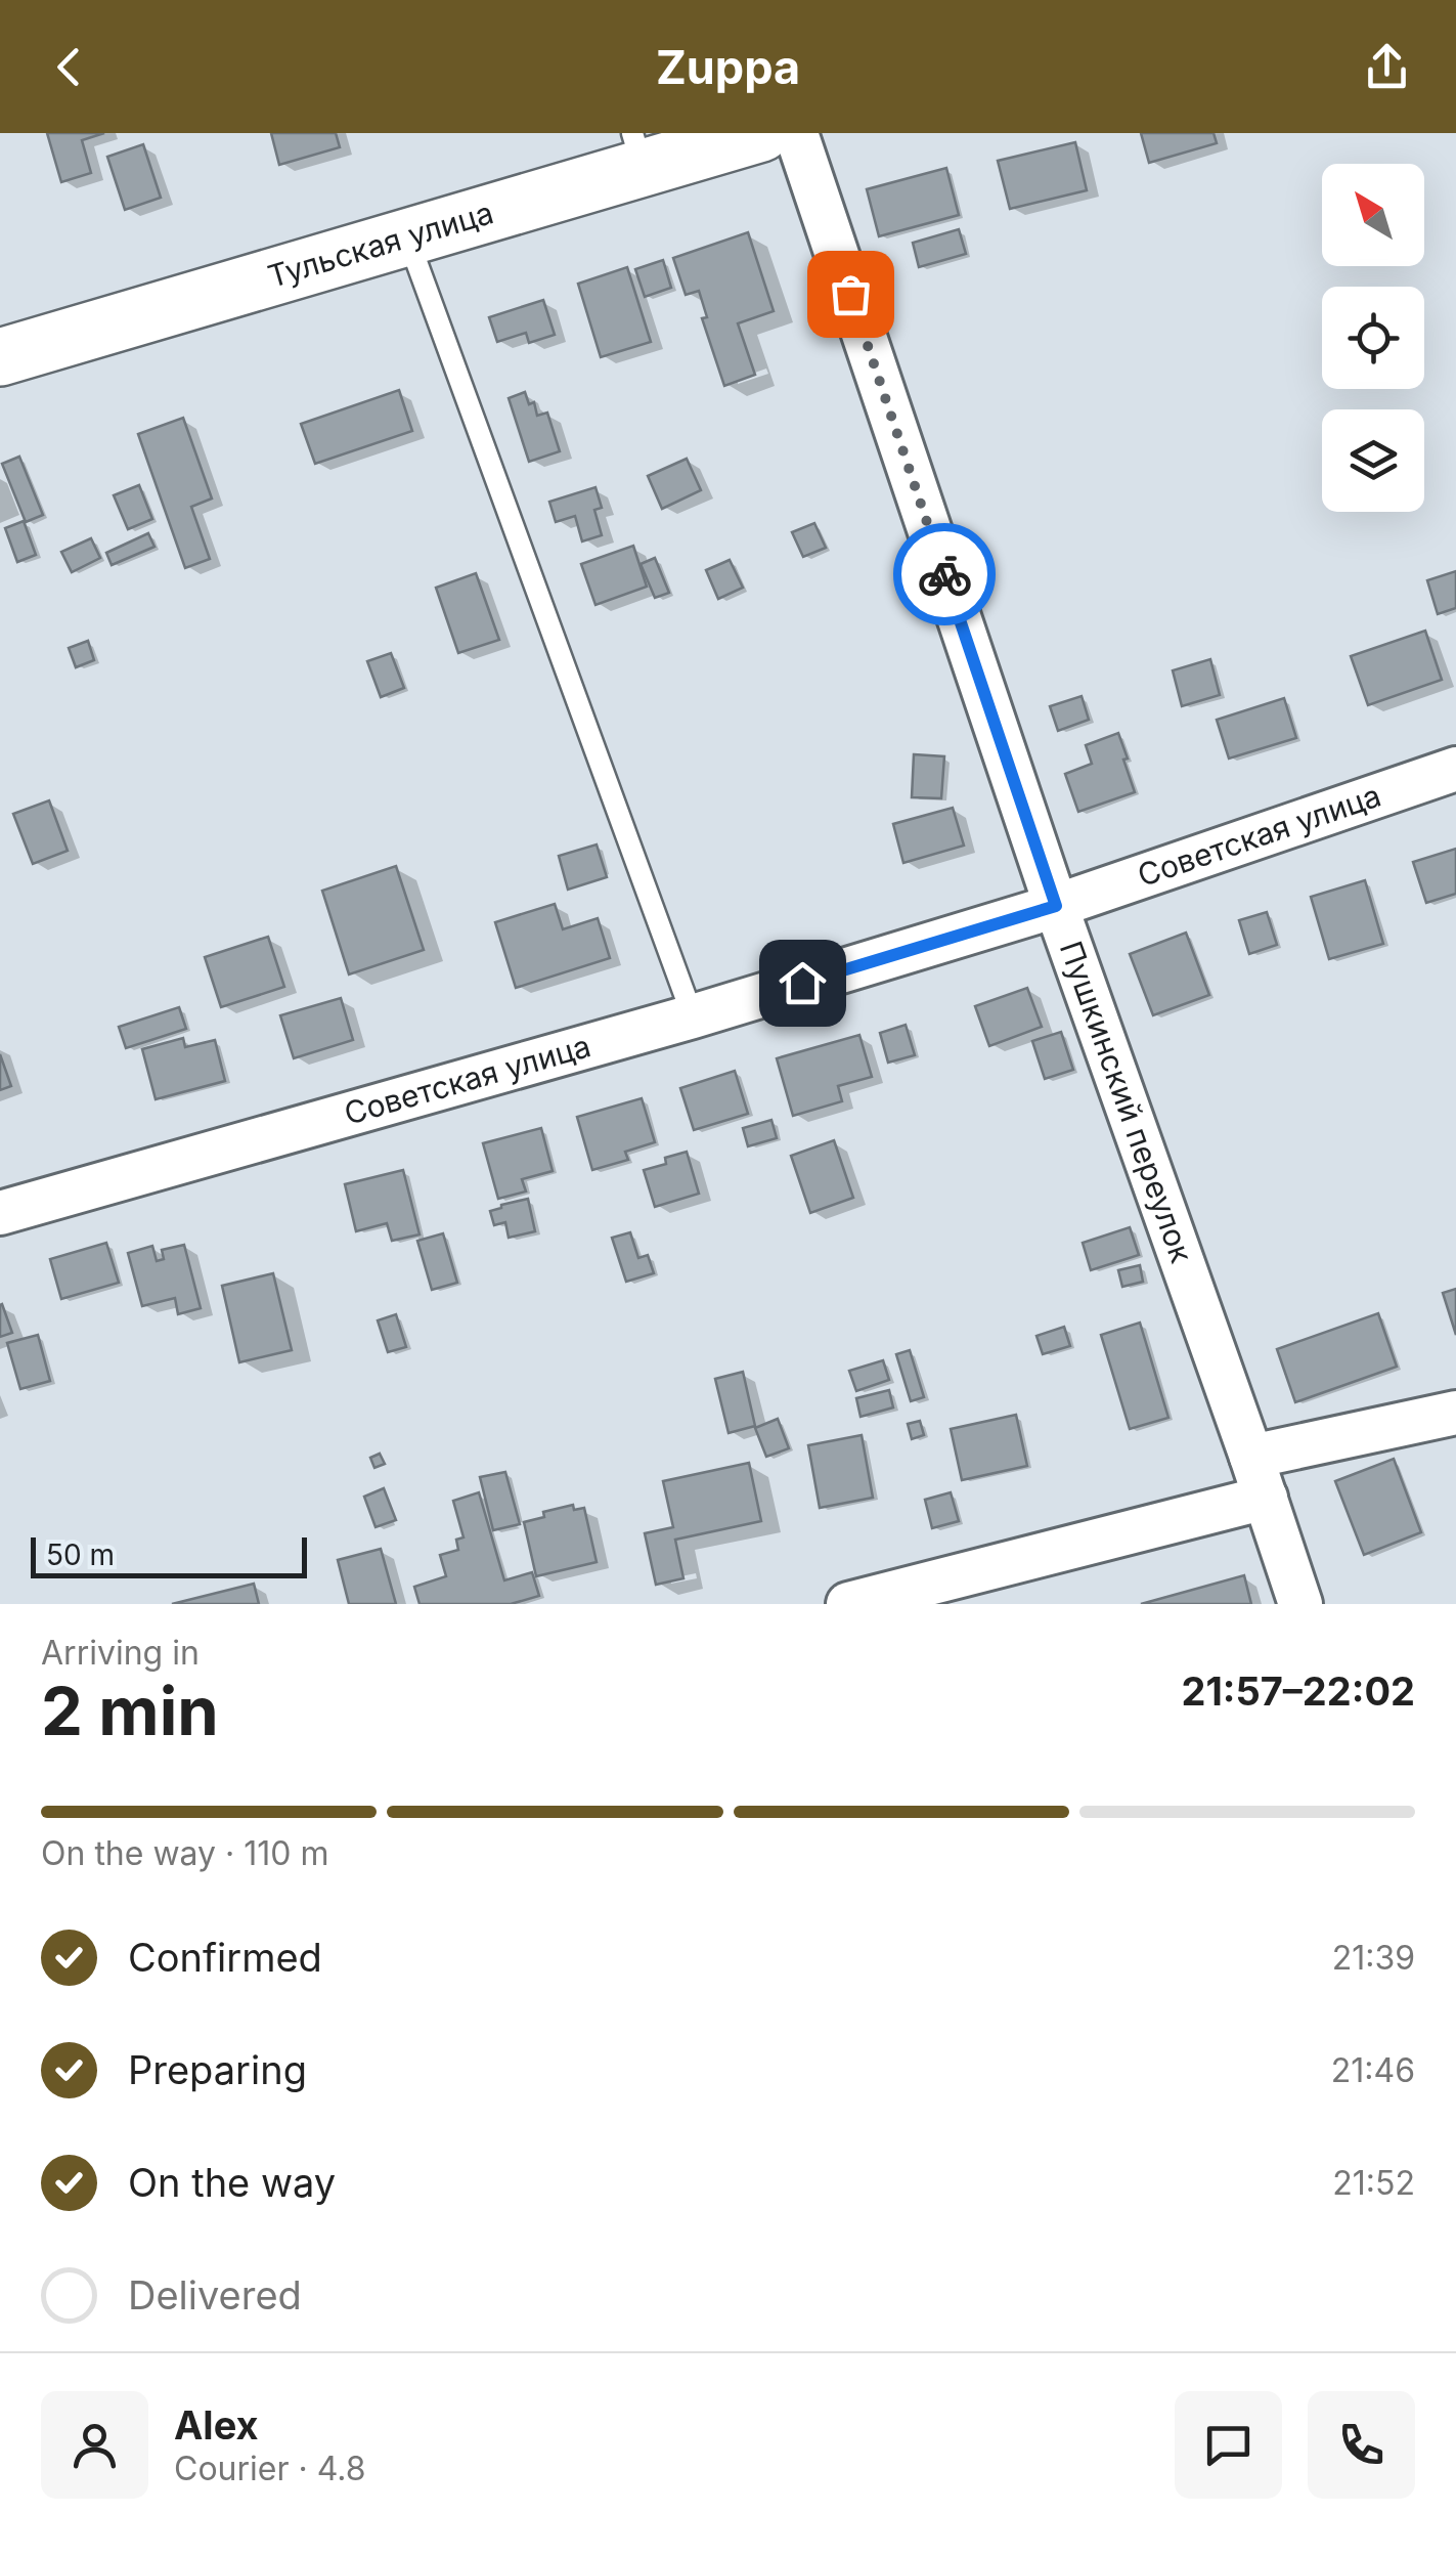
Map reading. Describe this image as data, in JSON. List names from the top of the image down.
{
  "streets": {
    "main road": ["Тульская улица"],
    "street": ["Советская улица", "Пушкинский переулок"]
  },
  "crossings": [
    ["Советская улица", "Пушкинский переулок"]
  ],
  "scale_bar": "50 m",
  "north": "top left",
  "page": {
    "header": "Zuppa",
    "scale": "50 m",
    "heading": ["2 min", "Arriving in", "21:57–22:02"],
    "panel": ["Alex", "Courier · 4.8"],
    "bar": "On the way · 110 m",
    "list": [
      ["Confirmed", "21:39"],
      ["Preparing", "21:46"],
      ["On the way", "21:52"],
      "Delivered"
    ]
  }
}
